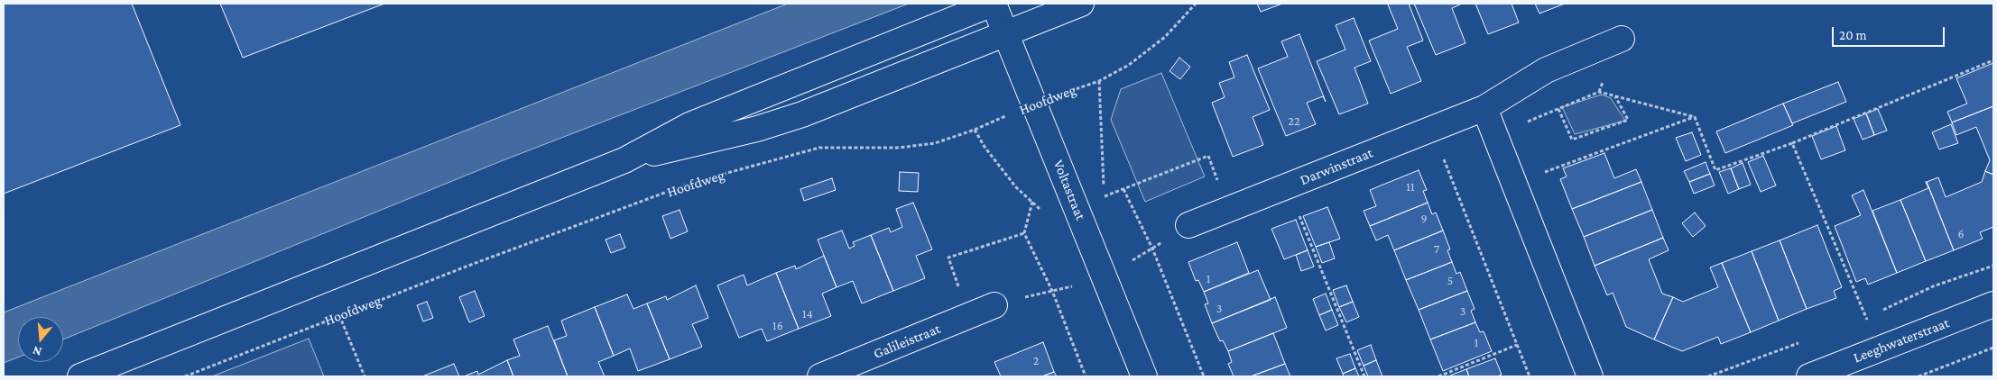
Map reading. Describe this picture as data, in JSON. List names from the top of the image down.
{
  "streets": {
    "street": [
      "Darwinstraat",
      "Voltastraat",
      "Leeghwaterstraat",
      "Galileistraat"
    ],
    "path": ["Hoofdweg"]
  },
  "crossings": [
    ["Hoofdweg", "Voltastraat"]
  ],
  "house_numbers": [
    "22",
    "11",
    "9",
    "6",
    "7",
    "1",
    "5",
    "3",
    "3",
    "14",
    "16",
    "1",
    "2"
  ],
  "scale_bar": "20 m",
  "north": "bottom"
}
